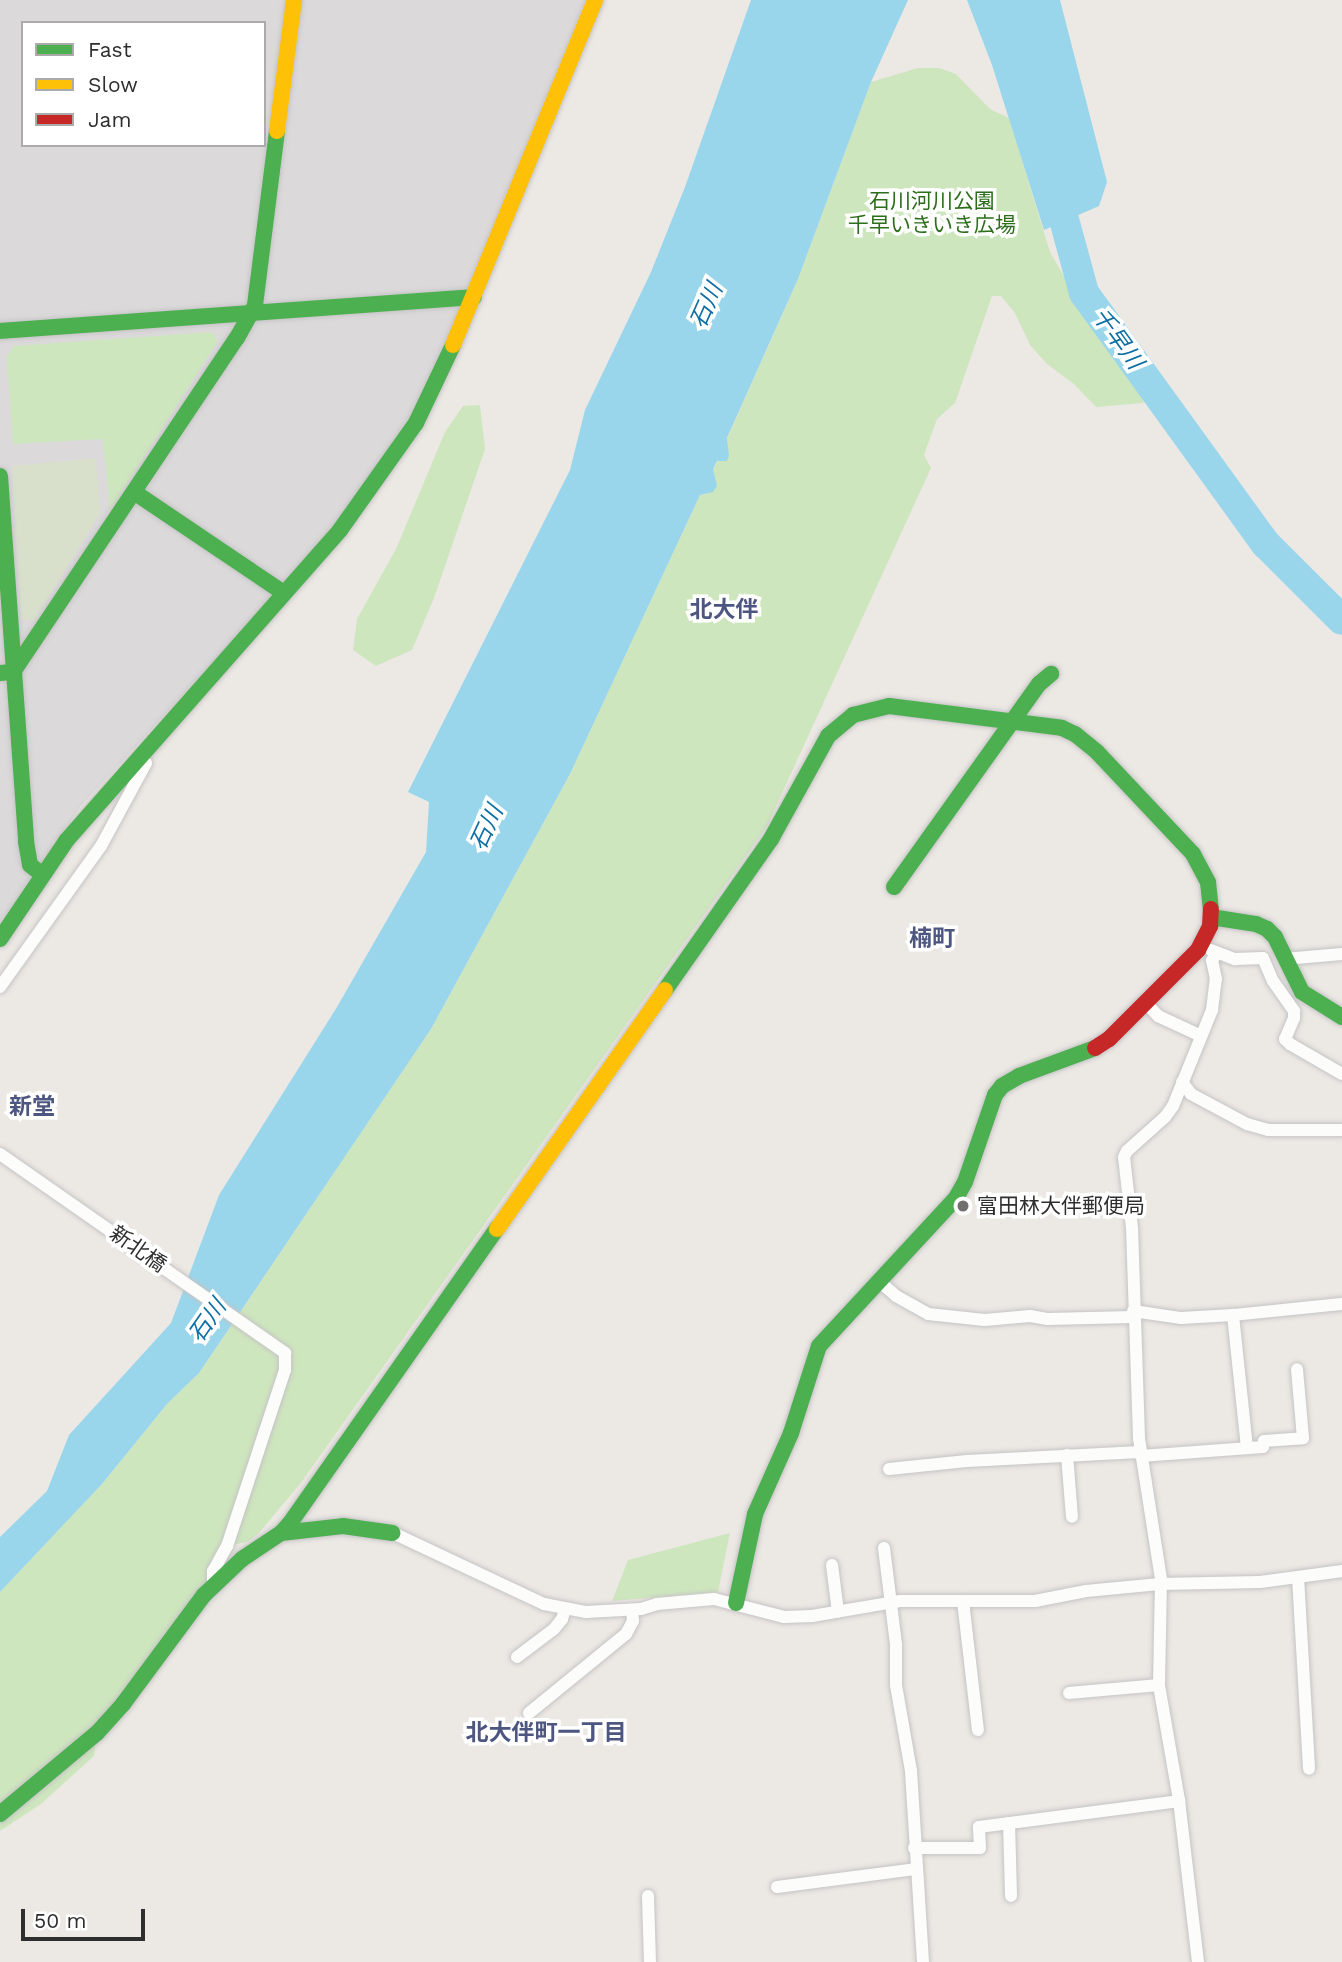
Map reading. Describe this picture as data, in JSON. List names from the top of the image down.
{
  "streets": {
    "street": ["新北橋"]
  },
  "districts": [
    "北大伴",
    "楠町",
    "新堂",
    "北大伴町一丁目"
  ],
  "water": ["石川", "千早川"],
  "parks": ["石川河川公園 千早いきいき広場"],
  "places": ["富田林大伴郵便局"],
  "legend": ["Fast", "Slow", "Jam"],
  "scale_bar": "50 m"
}
